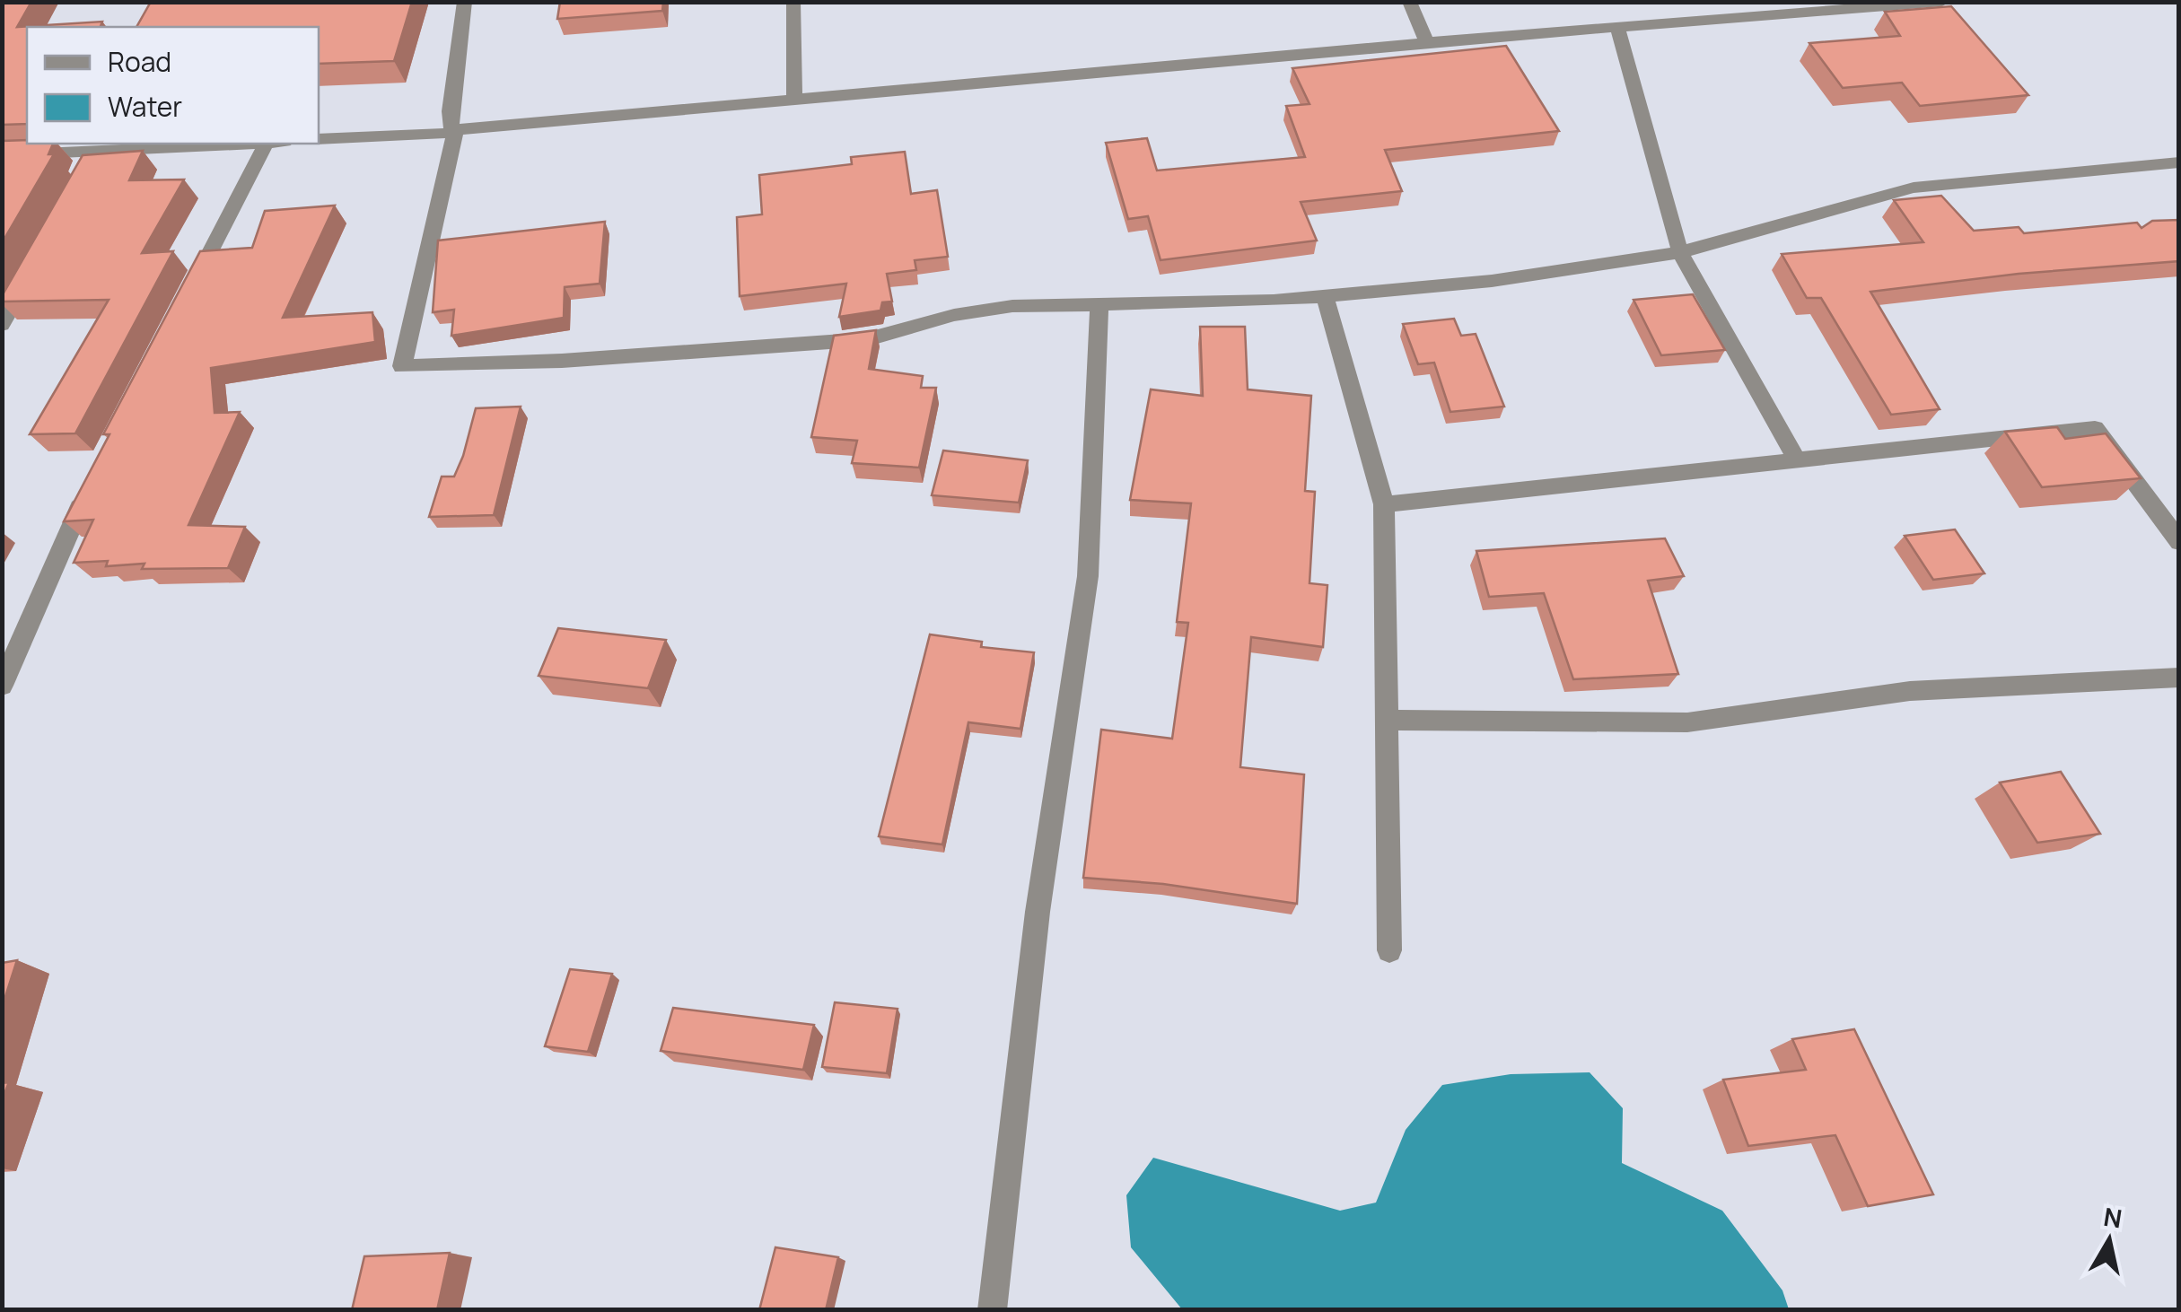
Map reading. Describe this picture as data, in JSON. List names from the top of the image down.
{
  "legend": ["Road", "Water"],
  "north": "top"
}
